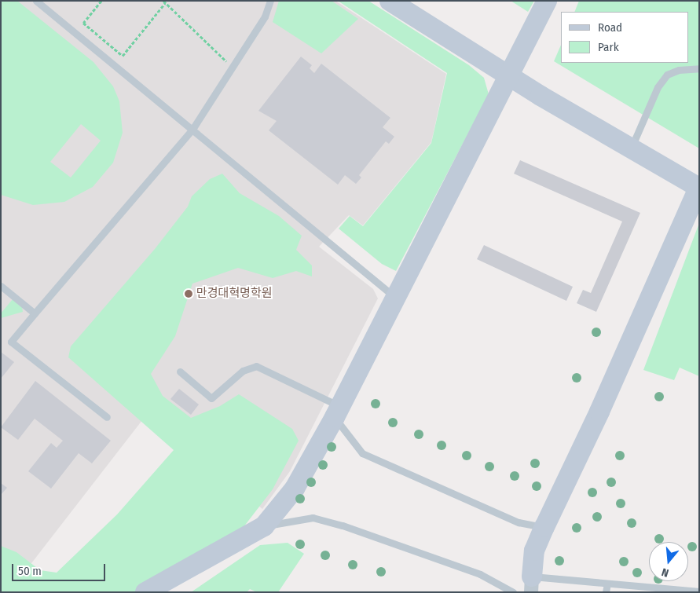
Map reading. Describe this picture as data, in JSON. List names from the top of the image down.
{
  "places": ["만경대혁명학원"],
  "legend": ["Road", "Park"],
  "scale_bar": "50 m",
  "north": "bottom"
}
